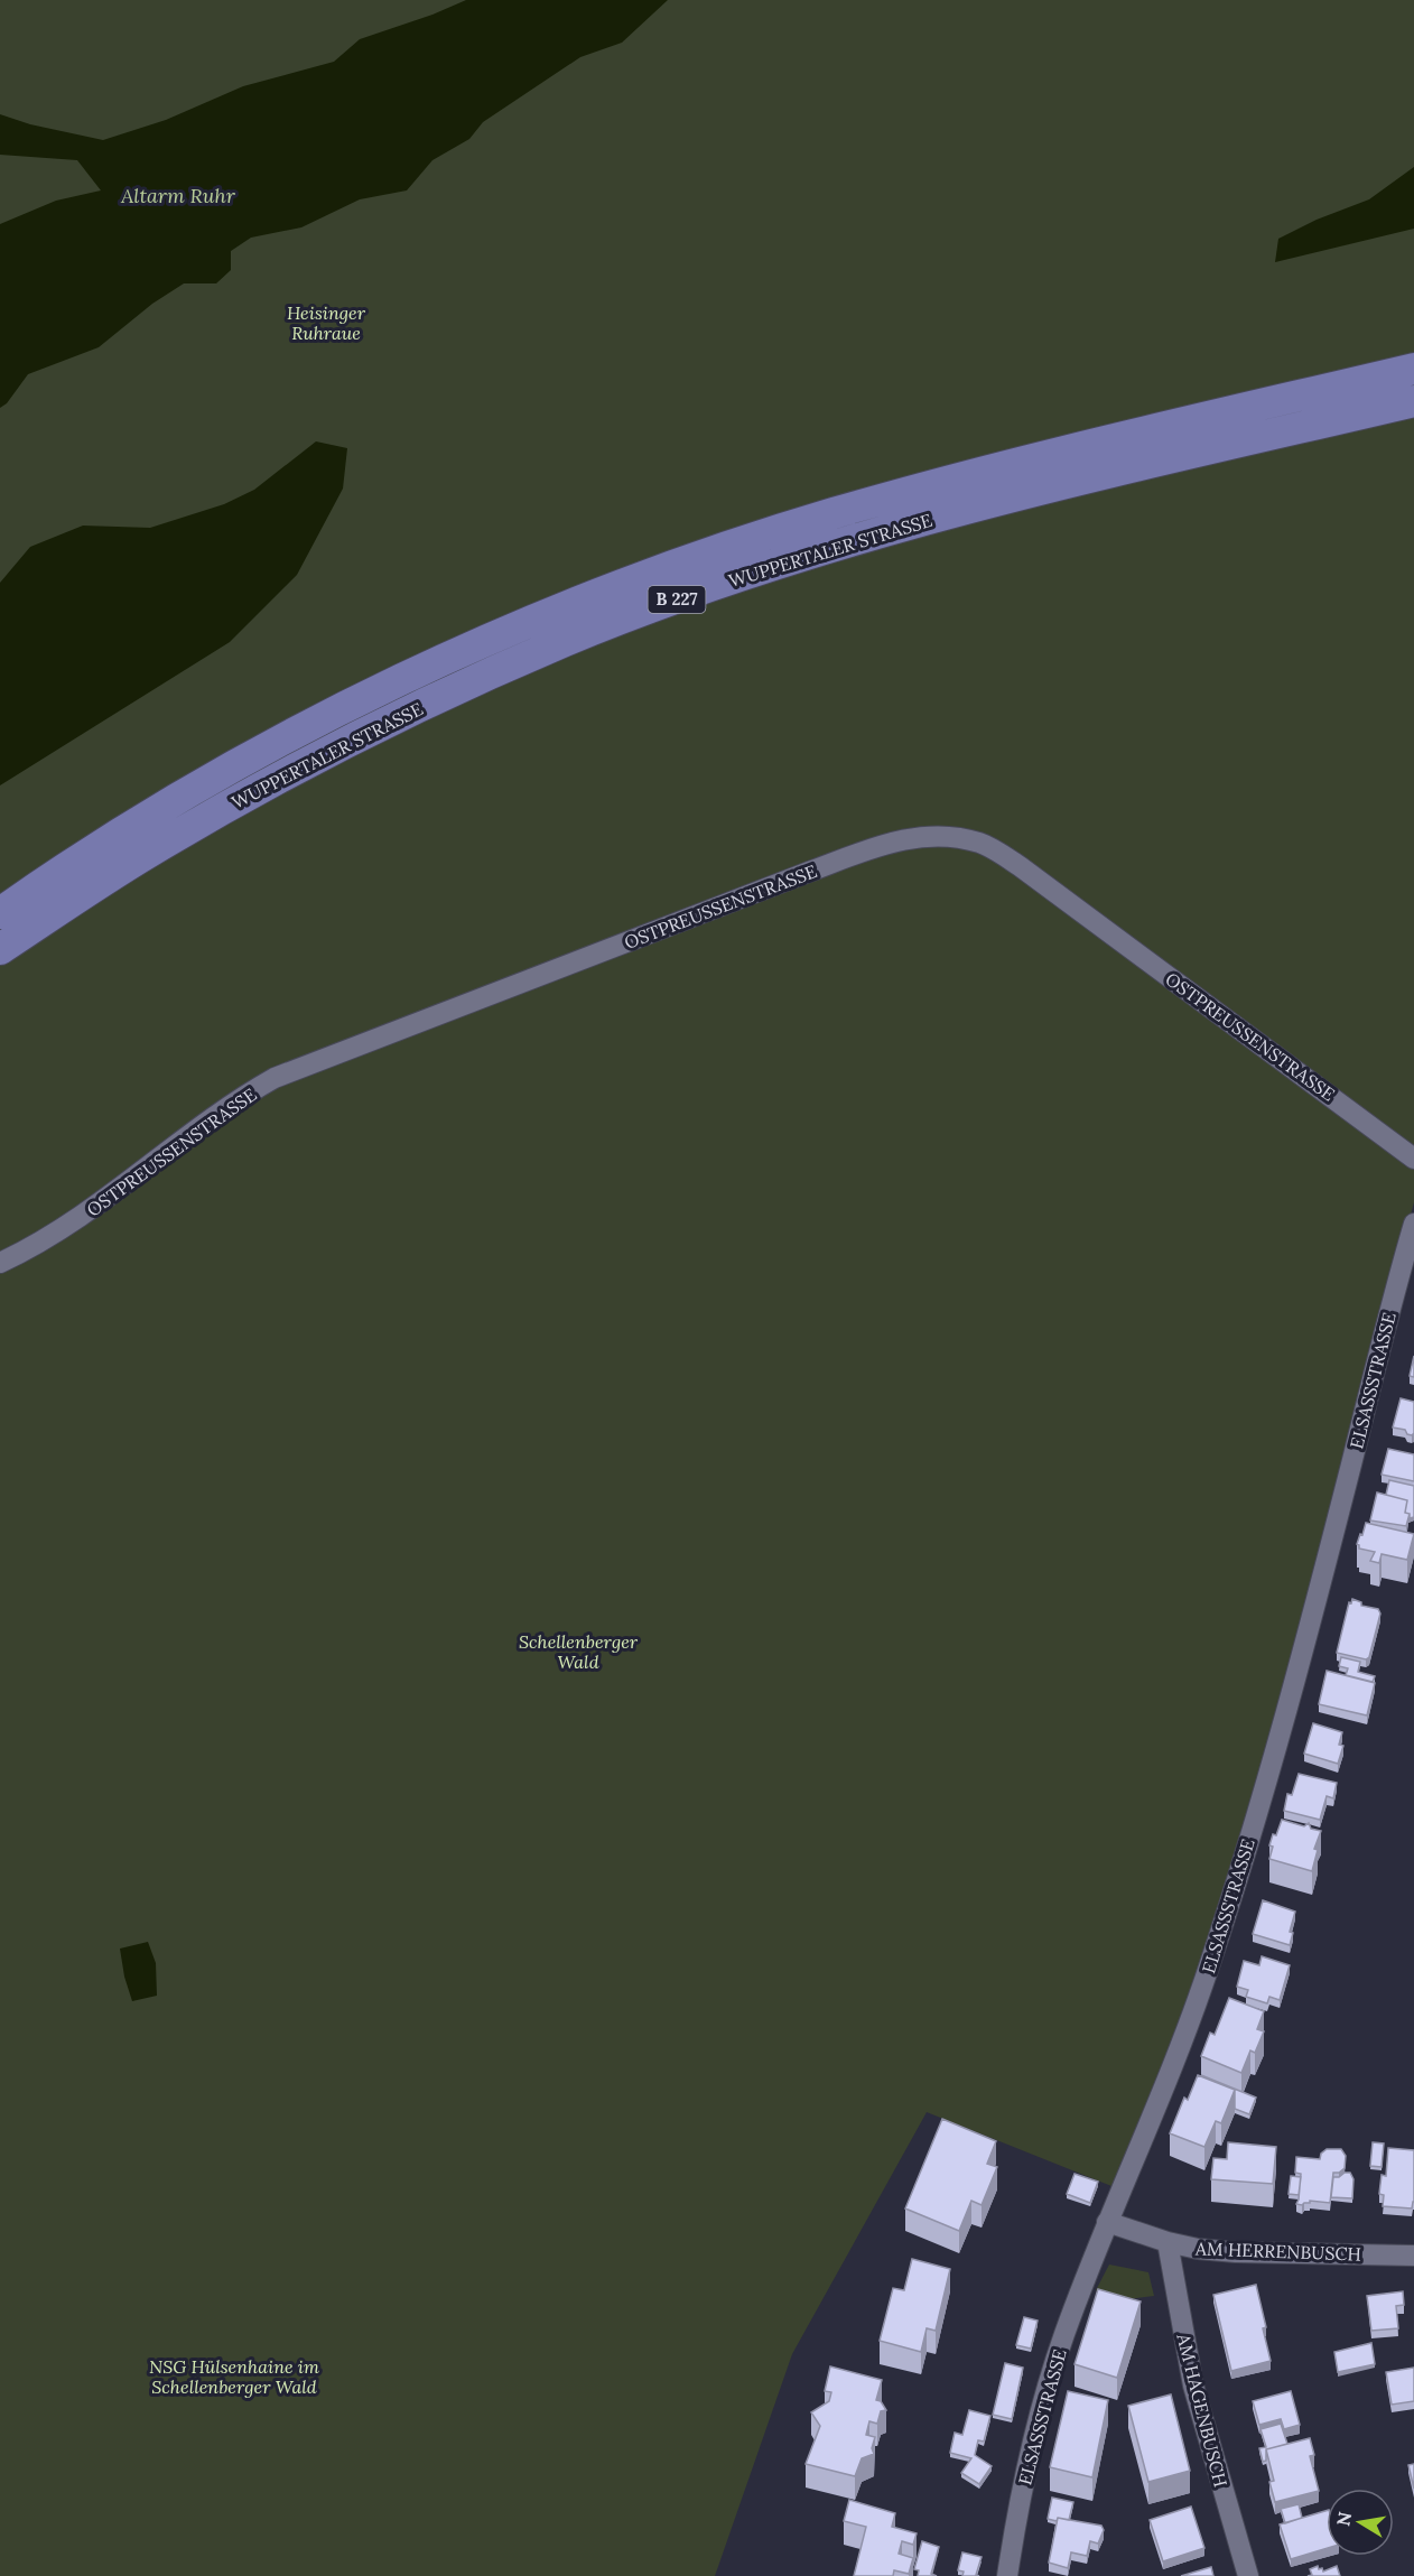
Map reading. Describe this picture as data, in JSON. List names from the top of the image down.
{
  "streets": {
    "main road": ["WUPPERTALER STRASSE", "B 227"],
    "street": [
      "OSTPREUSSENSTRASSE",
      "ELSASSSTRASSE",
      "AM HERRENBUSCH",
      "AM HAGENBUSCH"
    ]
  },
  "crossings": [
    ["ELSASSSTRASSE", "AM HERRENBUSCH"],
    ["AM HERRENBUSCH", "AM HAGENBUSCH"]
  ],
  "water": ["Altarm Ruhr"],
  "parks": ["Heisinger Ruhraue", "Schellenberger Wald", "NSG Hülsenhaine im Schellenberger Wald"],
  "north": "left"
}
